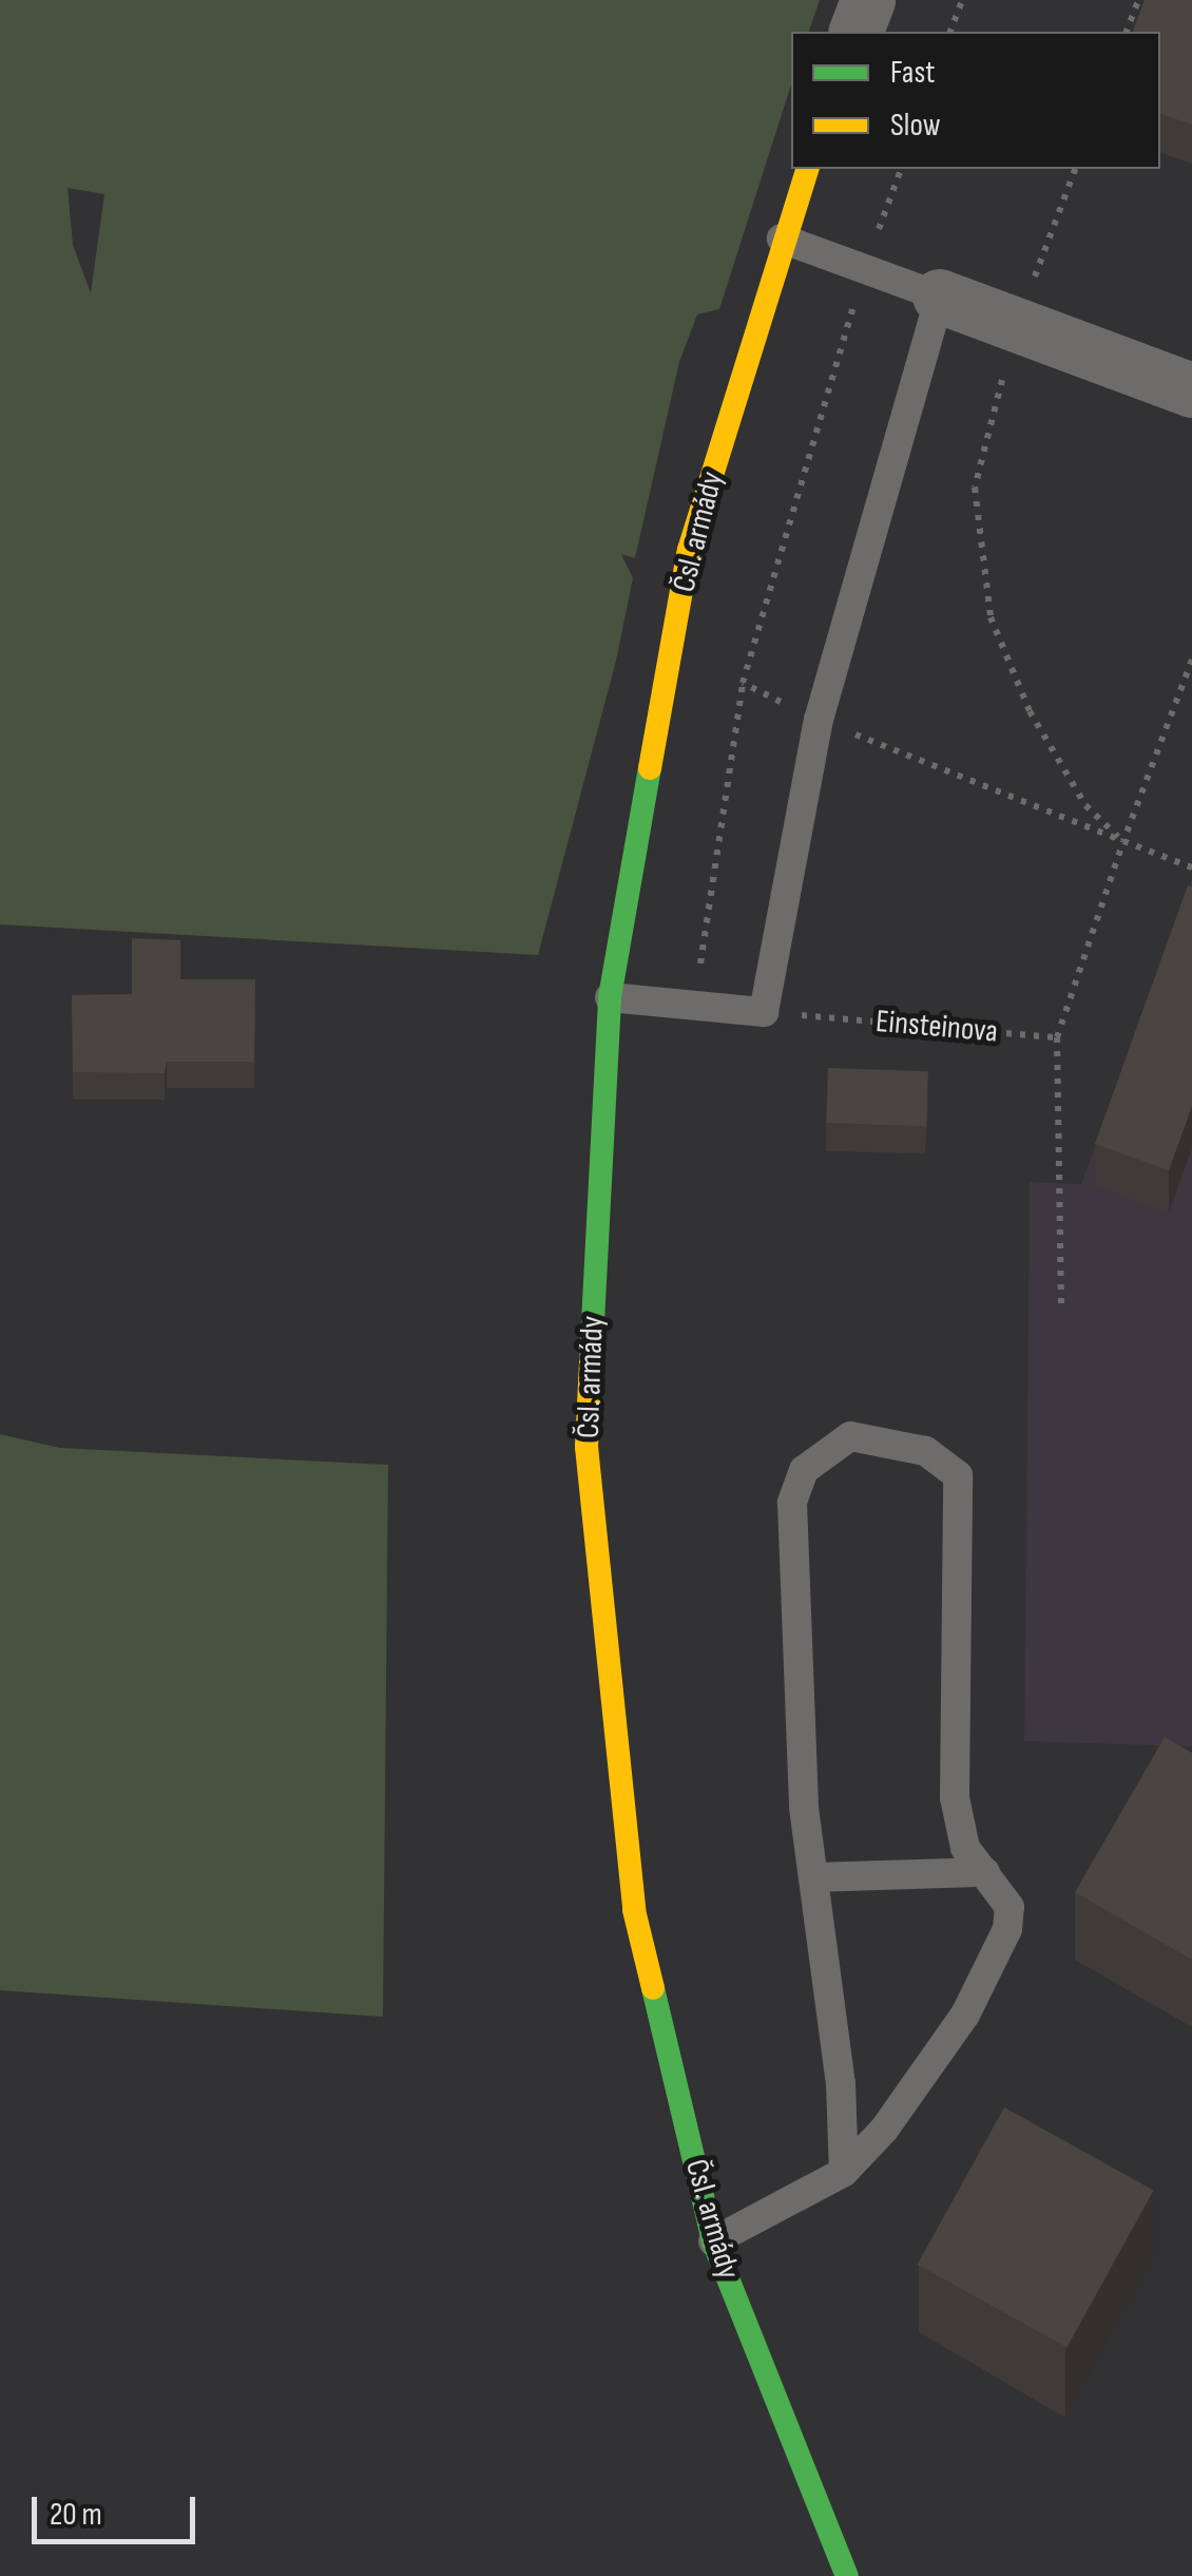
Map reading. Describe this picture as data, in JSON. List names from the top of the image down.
{
  "streets": {
    "street": ["Čsl. armády"],
    "path": ["Einsteinova"]
  },
  "legend": ["Fast", "Slow"],
  "scale_bar": "20 m"
}
